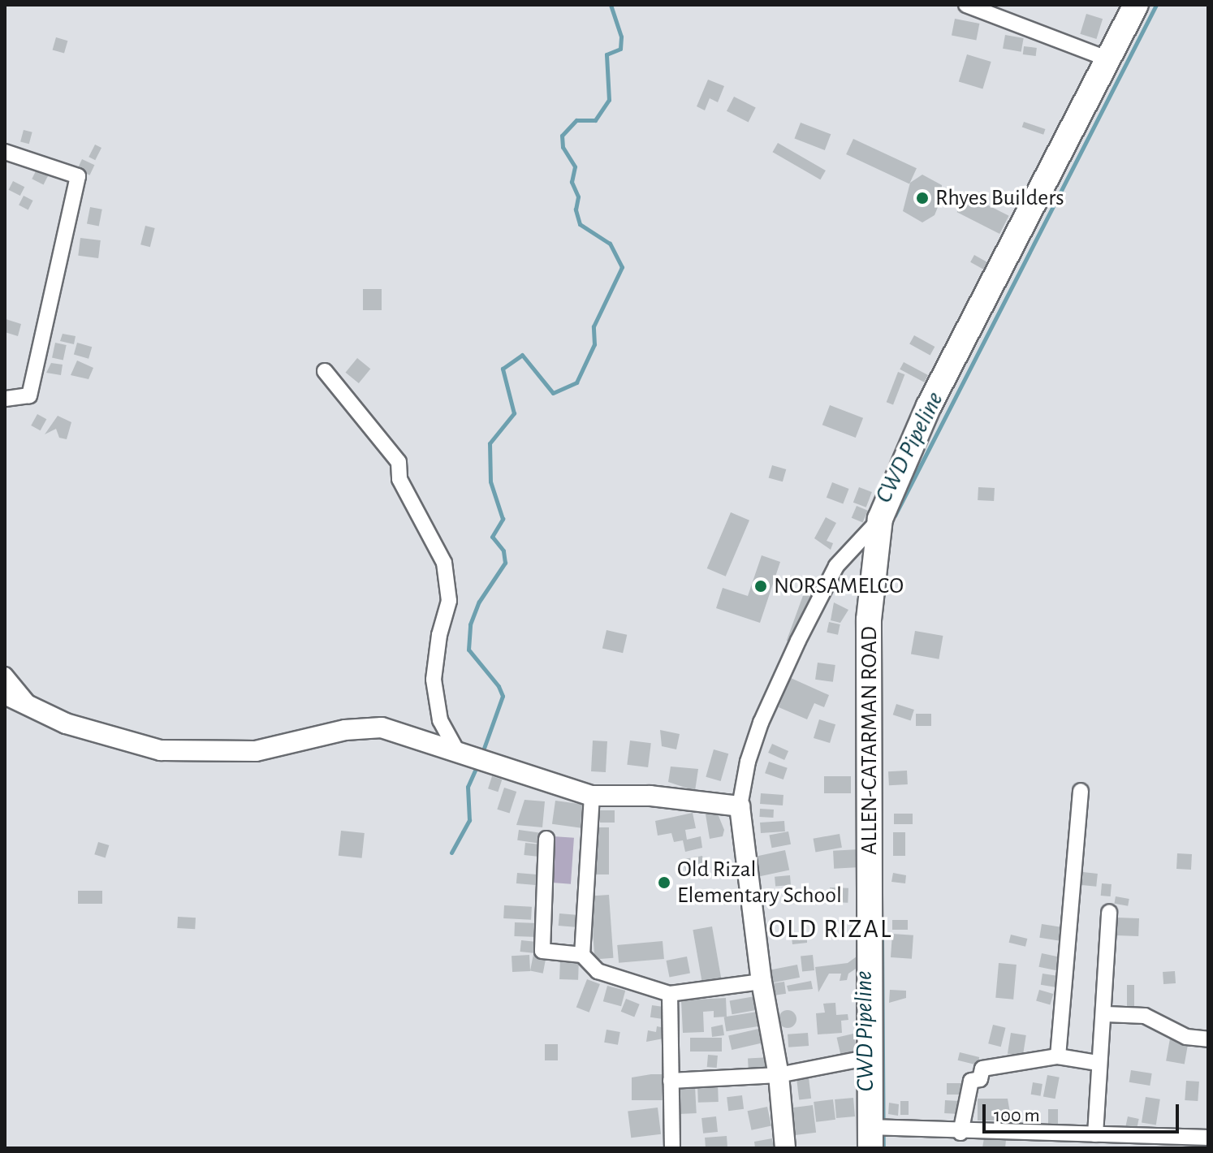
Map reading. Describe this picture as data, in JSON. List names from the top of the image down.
{
  "streets": {
    "main road": ["ALLEN-CATARMAN ROAD"]
  },
  "districts": ["OLD RIZAL"],
  "water": ["CWD Pipeline"],
  "places": ["Rhyes Builders", "NORSAMELCO", "Old Rizal Elementary School"],
  "scale_bar": "100 m"
}
